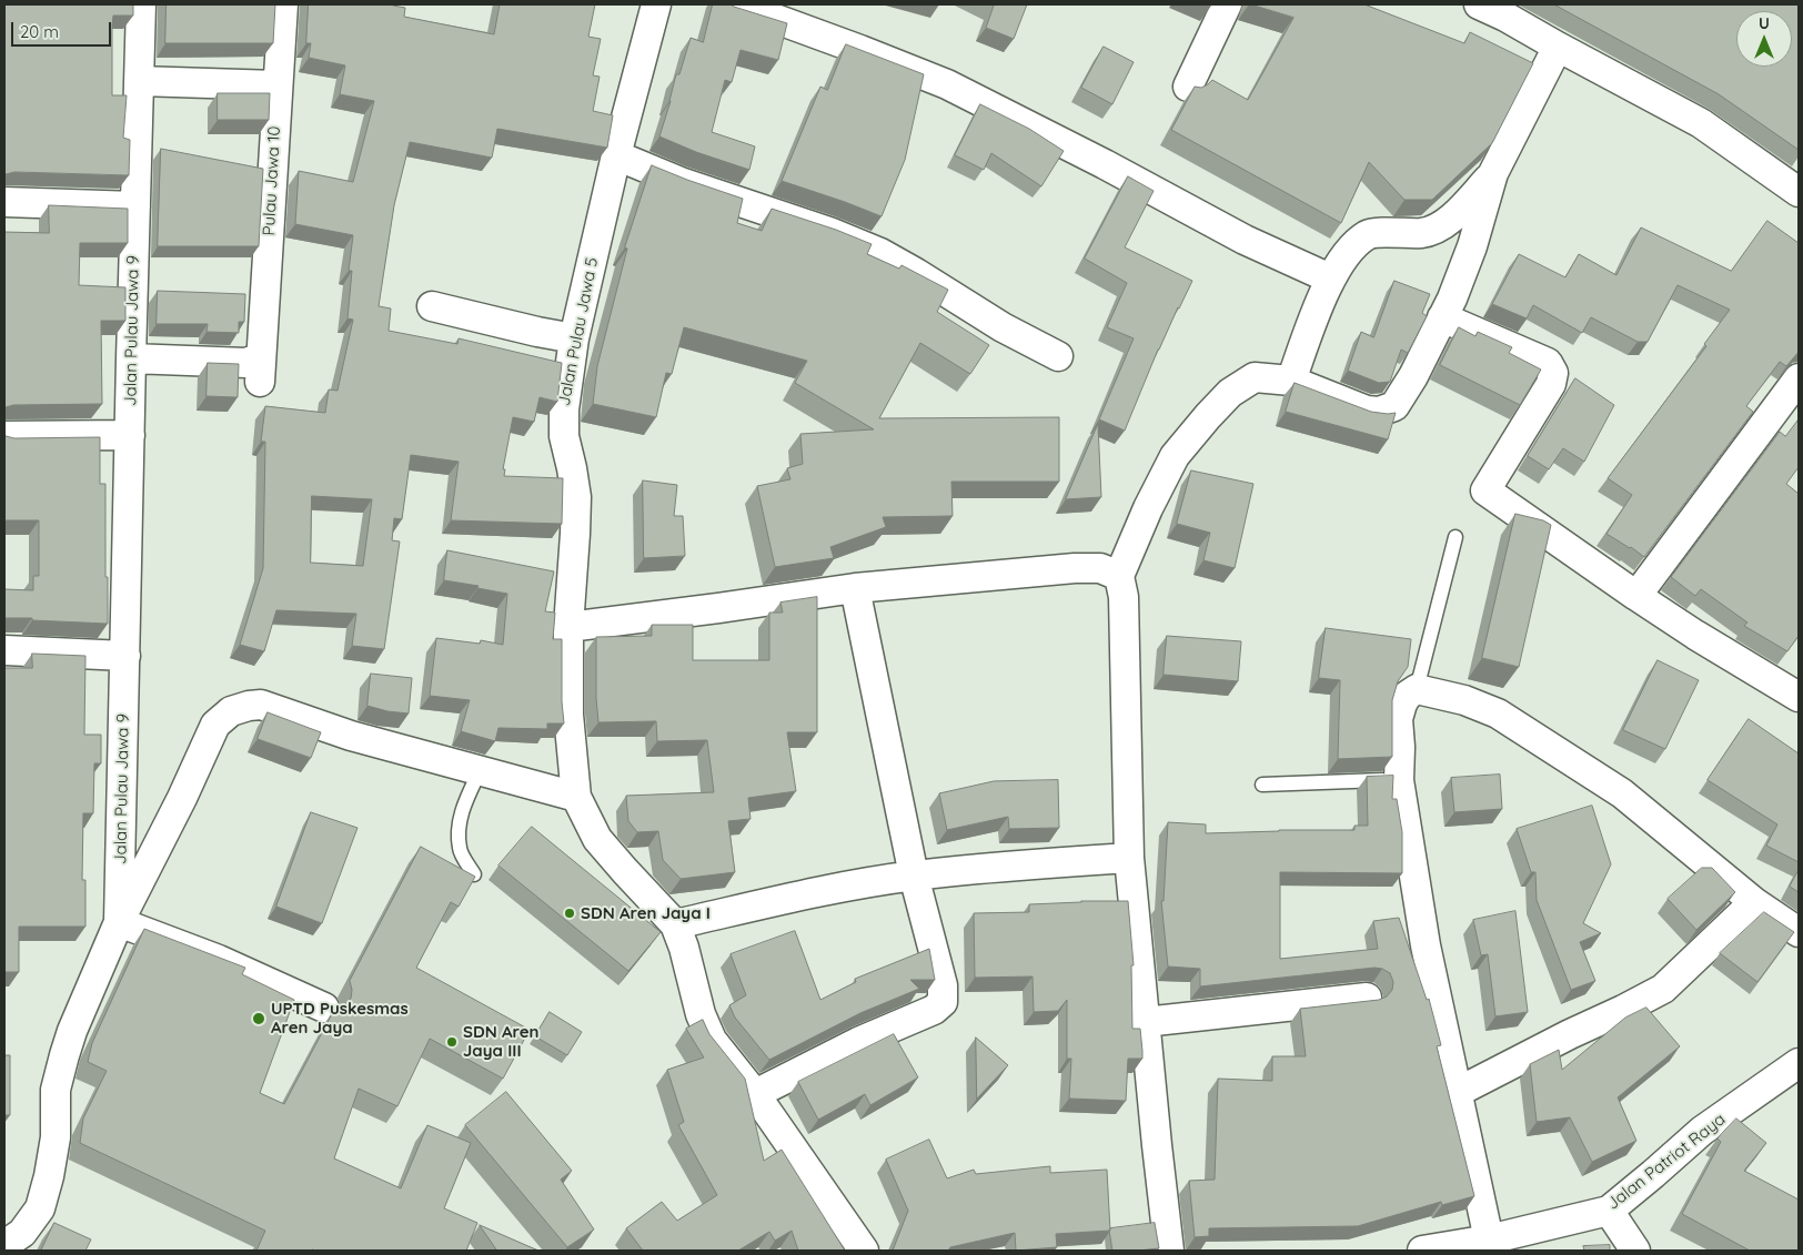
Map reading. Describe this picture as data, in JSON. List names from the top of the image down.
{
  "streets": {
    "street": [
      "Pulau Jawa 10",
      "Jalan Pulau Jawa 9",
      "Jalan Pulau Jawa 5",
      "Jalan Patriot Raya"
    ]
  },
  "crossings": [
    ["Pulau Jawa 10", "Jalan Pulau Jawa 9"]
  ],
  "places": ["SDN Aren Jaya I", "UPTD Puskesmas Aren Jaya", "SDN Aren Jaya III"],
  "scale_bar": "20 m",
  "north": "top"
}
